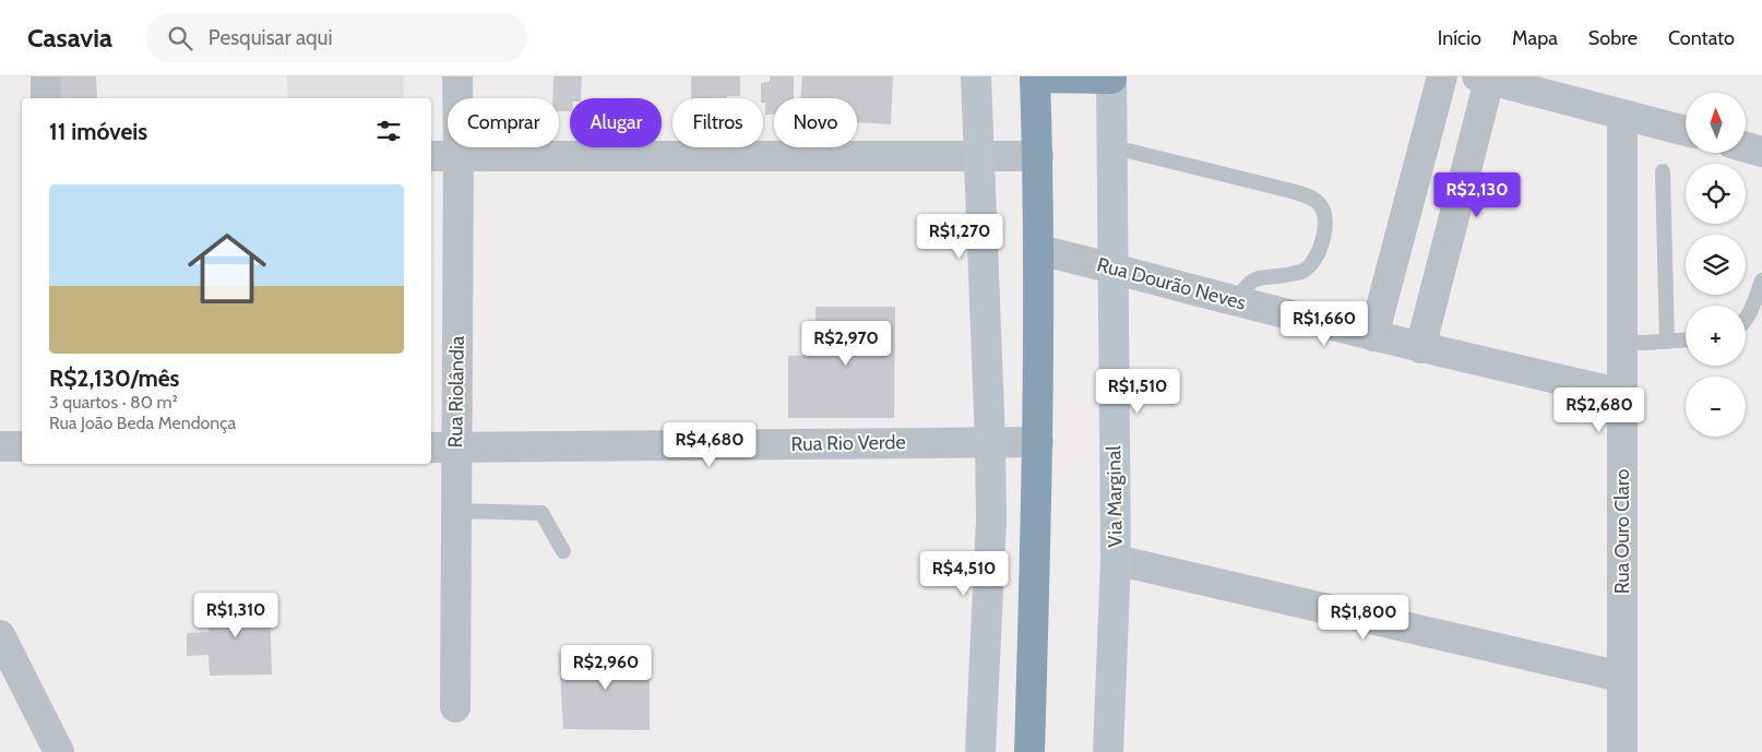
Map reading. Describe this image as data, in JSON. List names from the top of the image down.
{
  "streets": {
    "street": [
      "Rua Dourão Neves",
      "Rua Riolândia",
      "Rua Rio Verde",
      "Via Marginal",
      "Rua Ouro Claro"
    ]
  },
  "crossings": [
    ["Rua Dourão Neves", "Via Marginal"],
    ["Rua Dourão Neves", "Rua Ouro Claro"],
    ["Rua Riolândia", "Rua Rio Verde"]
  ],
  "north": "top",
  "page": {
    "header": "Casavia",
    "search": "Pesquisar aqui",
    "nav": [
      "Início",
      "Mapa",
      "Sobre",
      "Contato"
    ],
    "map_buttons": ["+", "−"],
    "chip": [
      "Comprar",
      "Alugar",
      "Filtros",
      "Novo"
    ],
    "heading": "11 imóveis",
    "list": [
      {
        "name": "R$2,130/mês",
        "note": "3 quartos · 80 m² · Rua João Beda Mendonça"
      }
    ],
    "price": [
      "R$2,130",
      "R$1,270",
      "R$1,660",
      "R$2,970",
      "R$1,510",
      "R$2,680",
      "R$4,680",
      "R$4,510",
      "R$1,310",
      "R$1,800",
      "R$2,960"
    ]
  }
}
